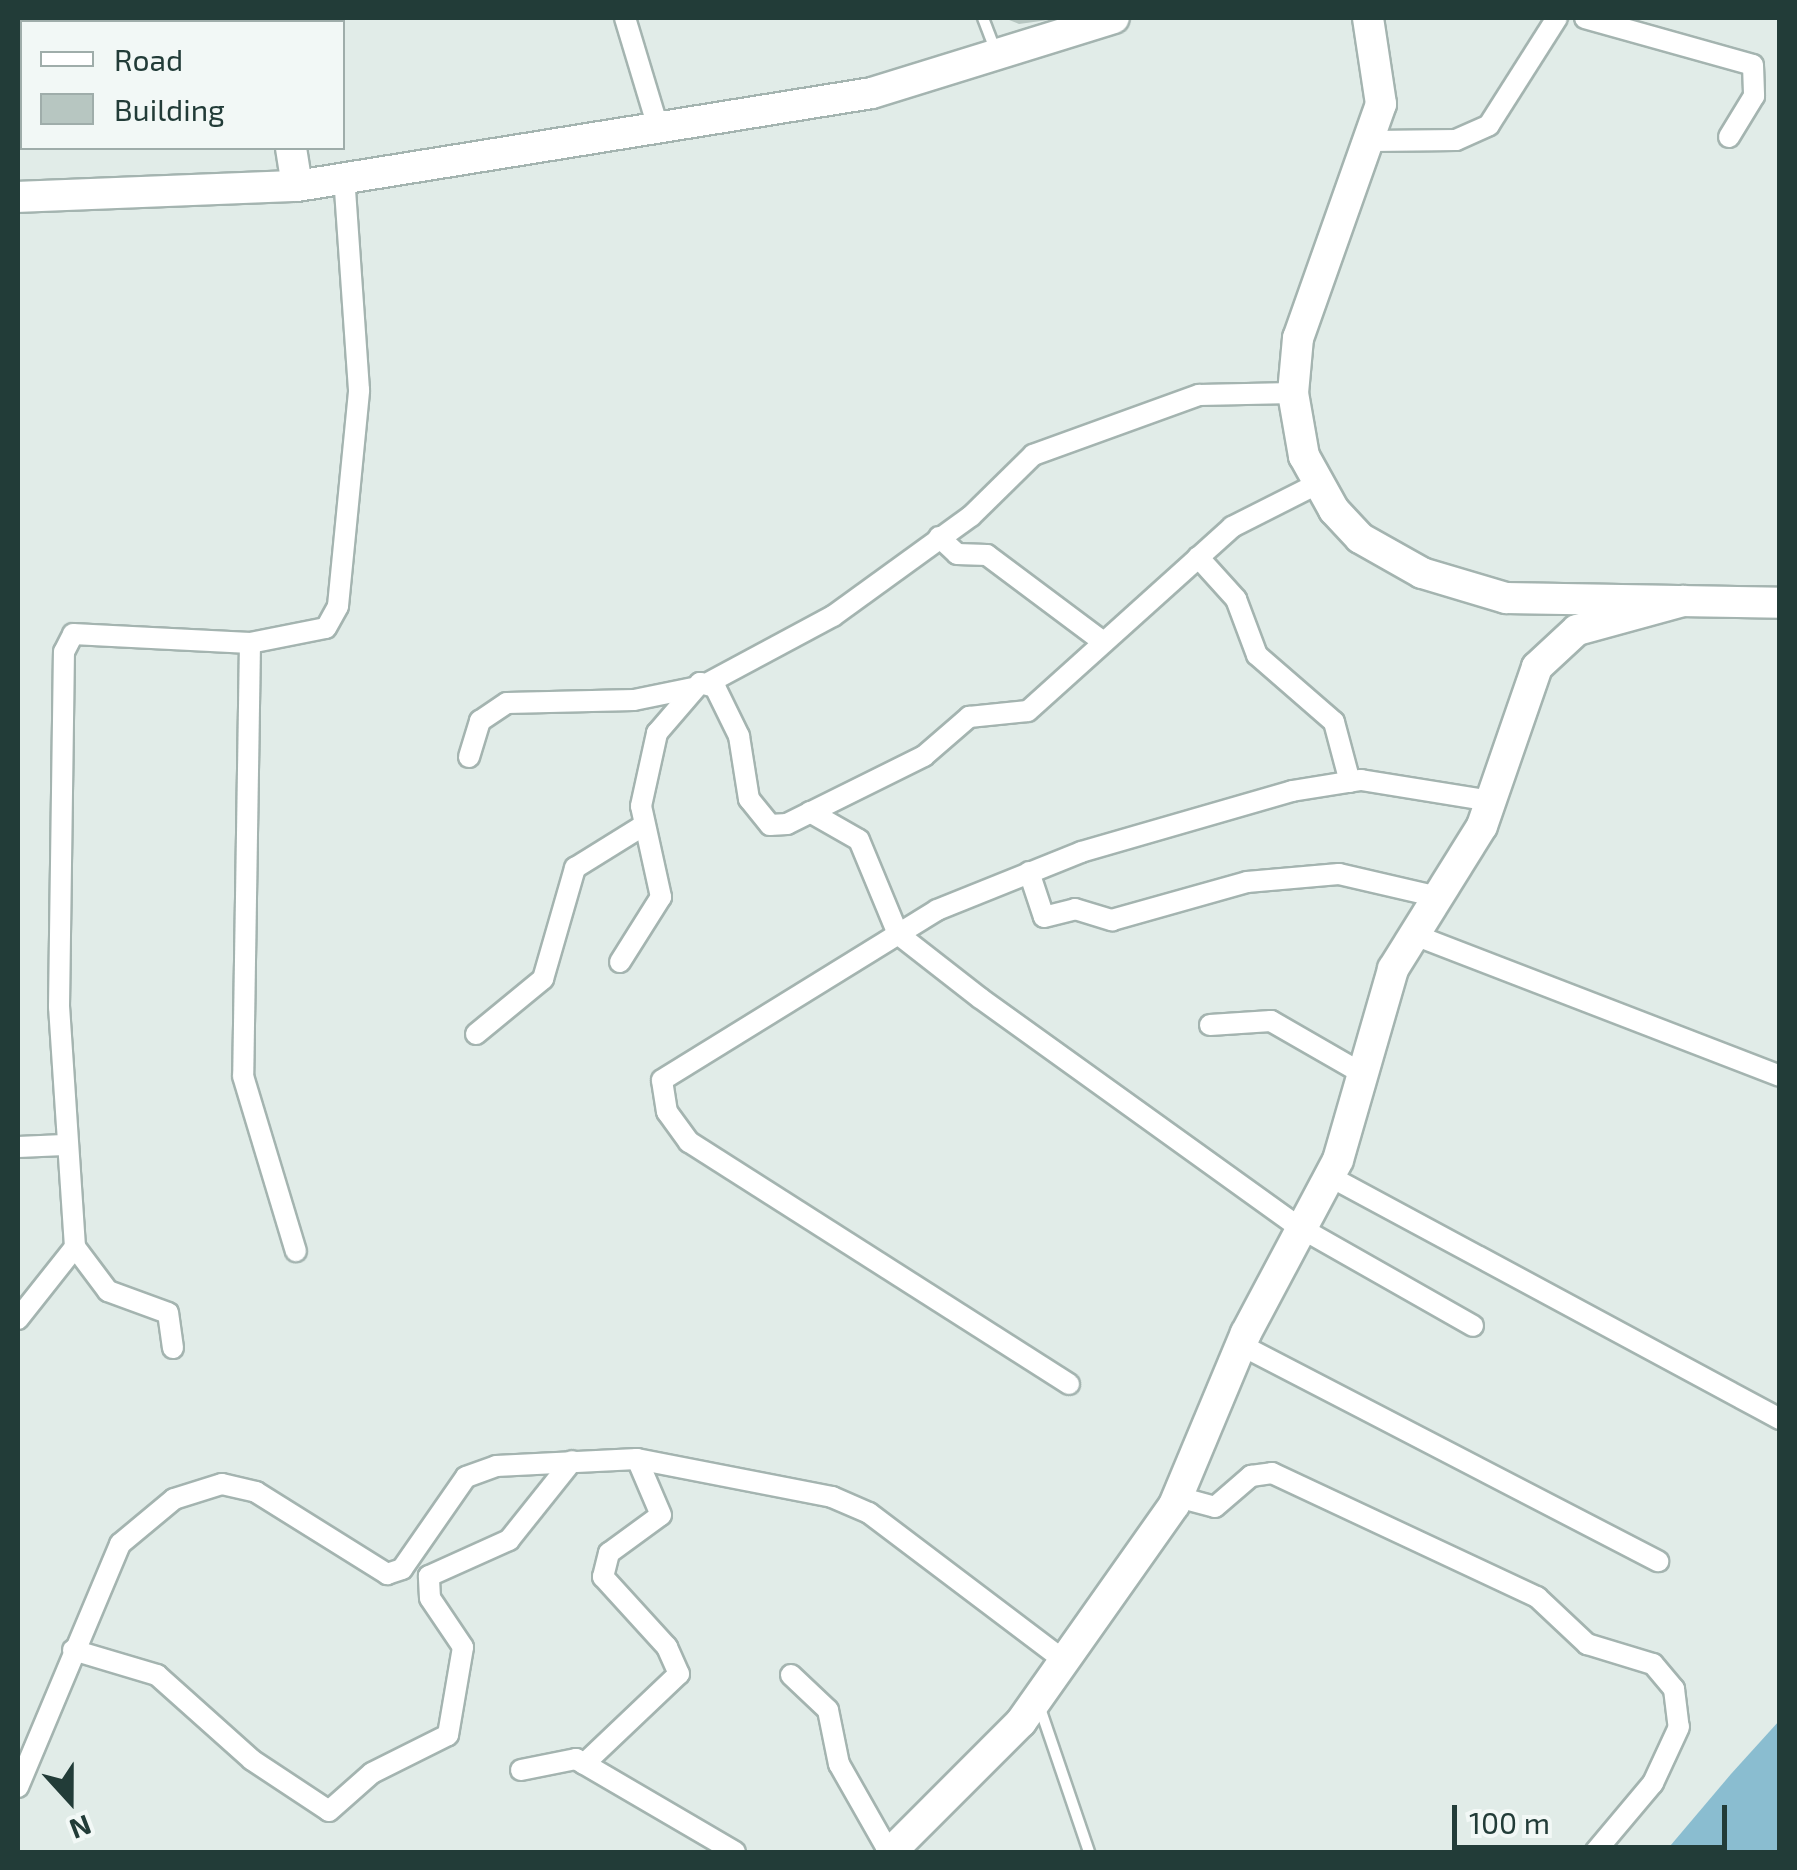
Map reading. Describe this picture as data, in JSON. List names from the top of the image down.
{
  "legend": ["Road", "Building"],
  "scale_bar": "100 m",
  "north": "bottom"
}
